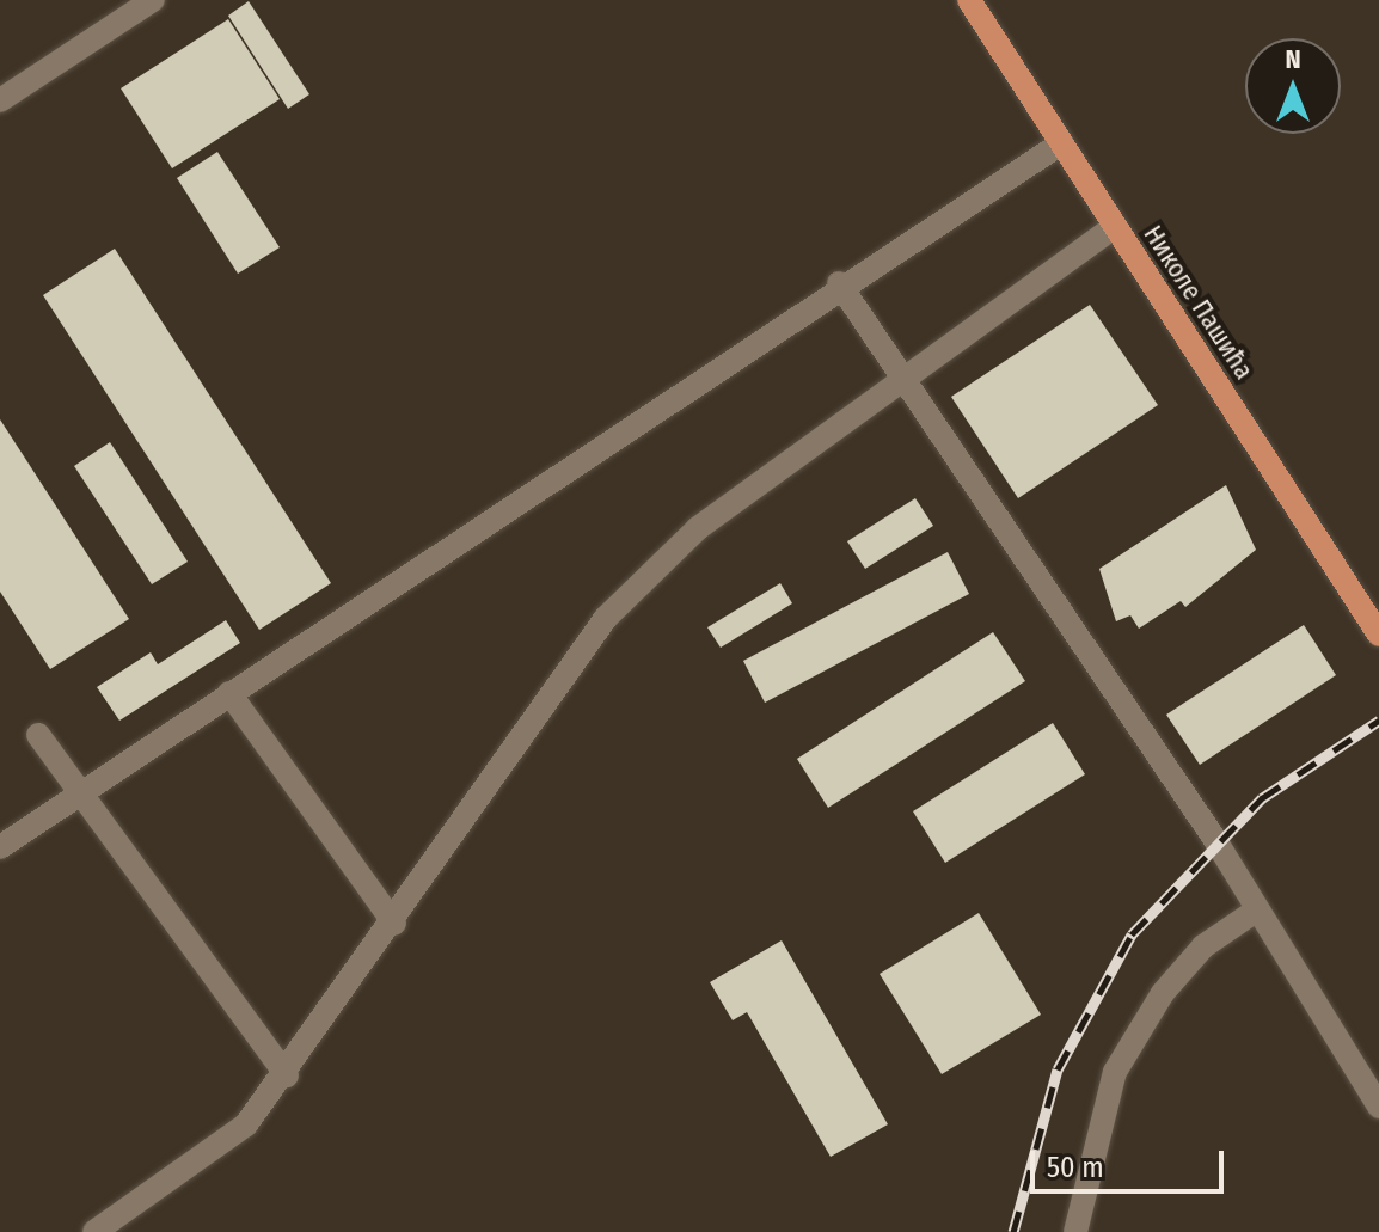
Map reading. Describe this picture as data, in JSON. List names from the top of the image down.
{
  "streets": {
    "main road": ["Николе Пашића"]
  },
  "scale_bar": "50 m",
  "north": "top"
}
